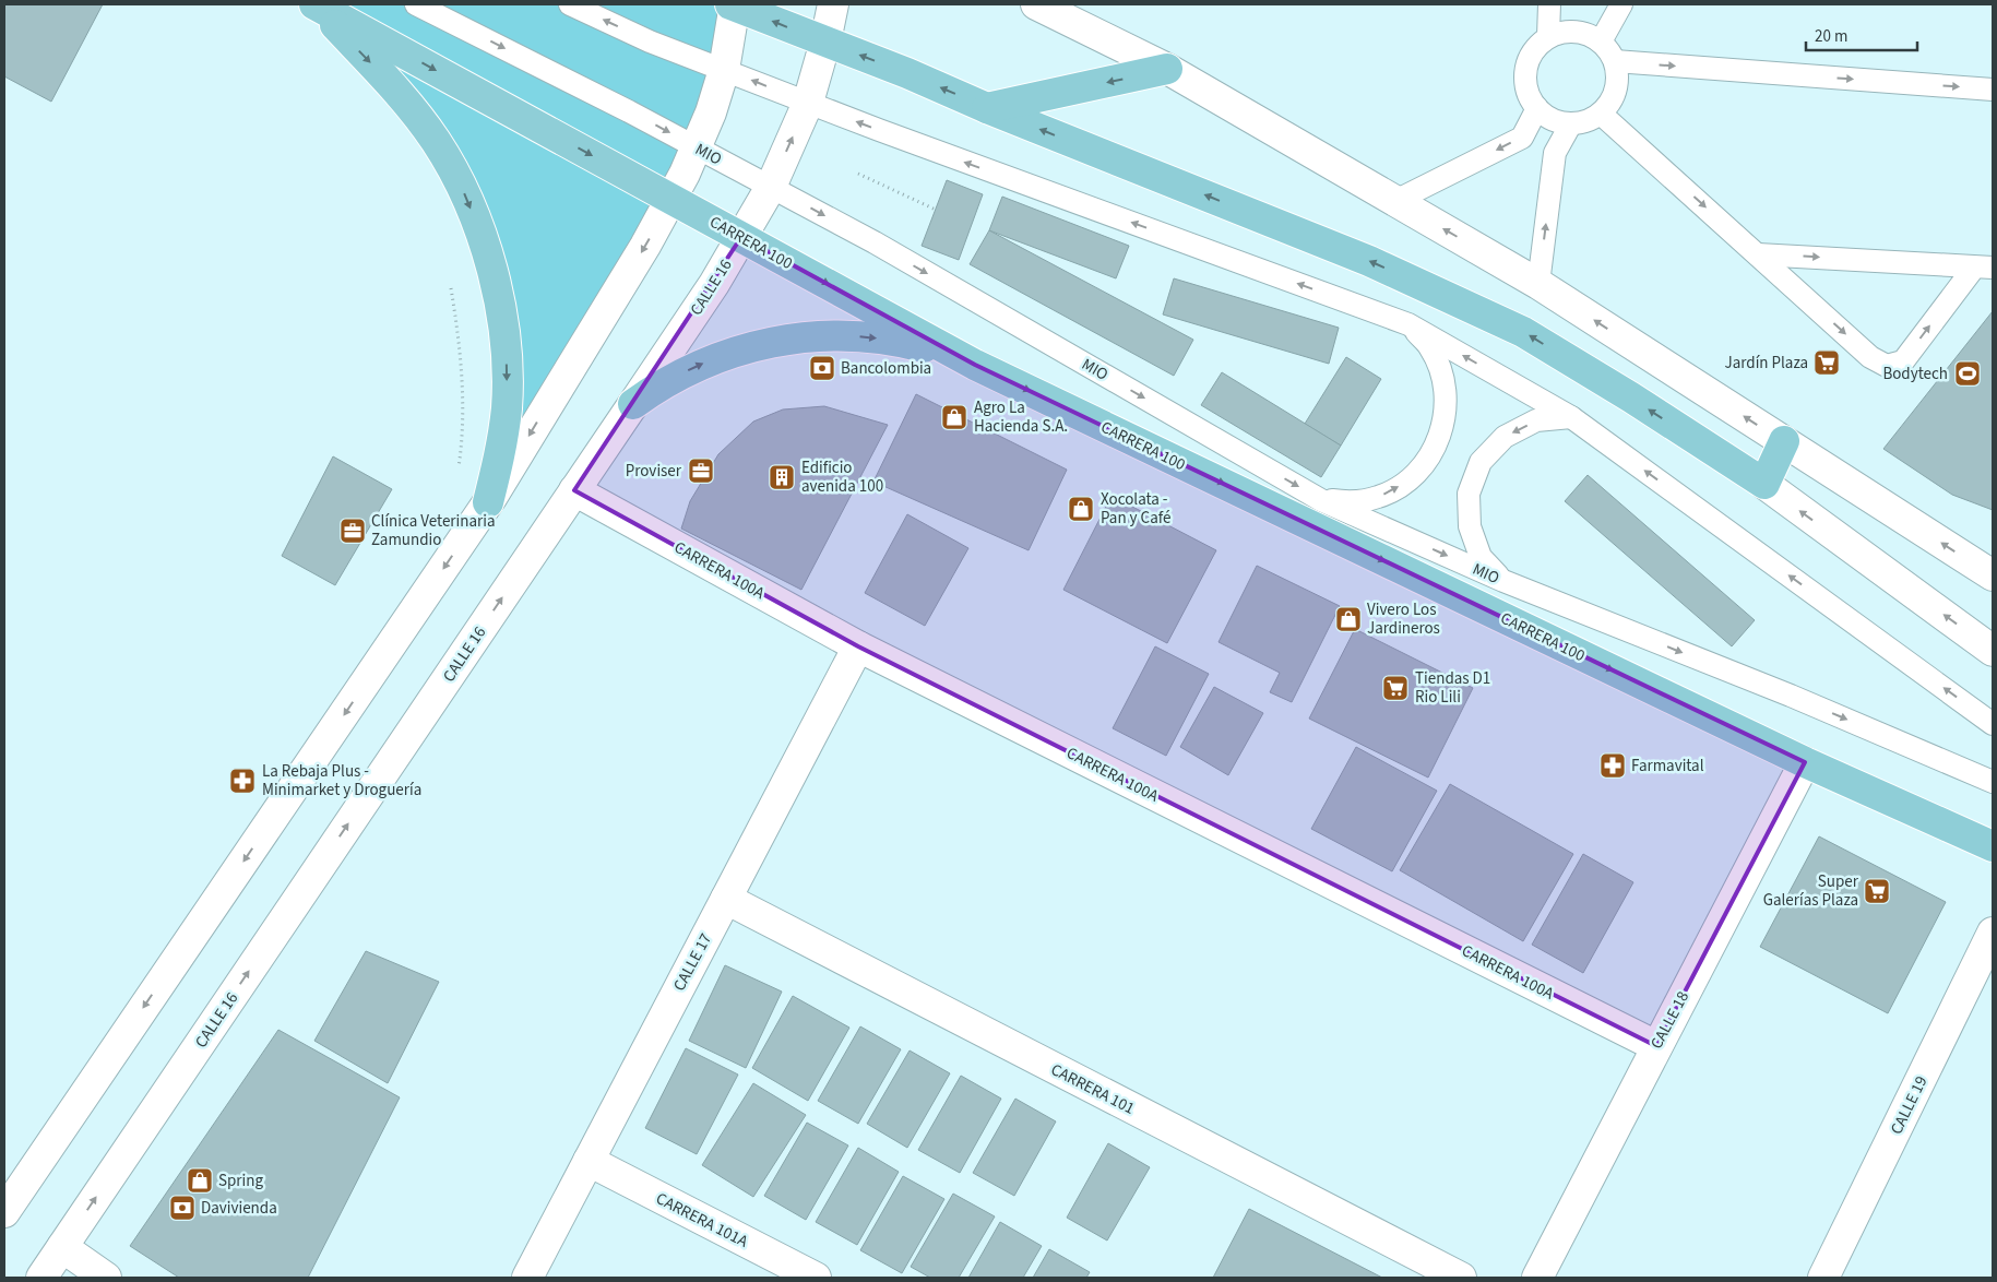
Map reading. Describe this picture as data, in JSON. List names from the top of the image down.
{
  "streets": {
    "main road": ["CARRERA 100"],
    "street": [
      "CALLE 16",
      "CARRERA 100A",
      "CALLE 17",
      "CALLE 18",
      "CARRERA 101",
      "CALLE 19",
      "CARRERA 101A"
    ],
    "lane": ["MIO"]
  },
  "crossings": [
    ["MIO", "CALLE 16"],
    ["CARRERA 100", "CALLE 16"],
    ["CARRERA 100", "CALLE 18"],
    ["CALLE 16", "CARRERA 100A"],
    ["CARRERA 100A", "CALLE 17"],
    ["CARRERA 100A", "CALLE 18"],
    ["CALLE 17", "CARRERA 101"],
    ["CALLE 17", "CARRERA 101A"]
  ],
  "places": {
    "supermarket": ["Jardín Plaza", "Tiendas D1 Rio Lili", "Super Galerías Plaza"],
    "bank": ["Bancolombia", "Davivienda"],
    "sports": ["Bodytech"],
    "shop": [
      "Agro La Hacienda S.A.",
      "Xocolata - Pan y Café",
      "Vivero Los Jardineros",
      "Spring"
    ],
    "office": ["Proviser", "Clínica Veterinaria Zamundio"],
    "building": ["Edificio avenida 100"],
    "pharmacy": ["Farmavital", "La Rebaja Plus - Minimarket y Droguería"]
  },
  "scale_bar": "20 m"
}
